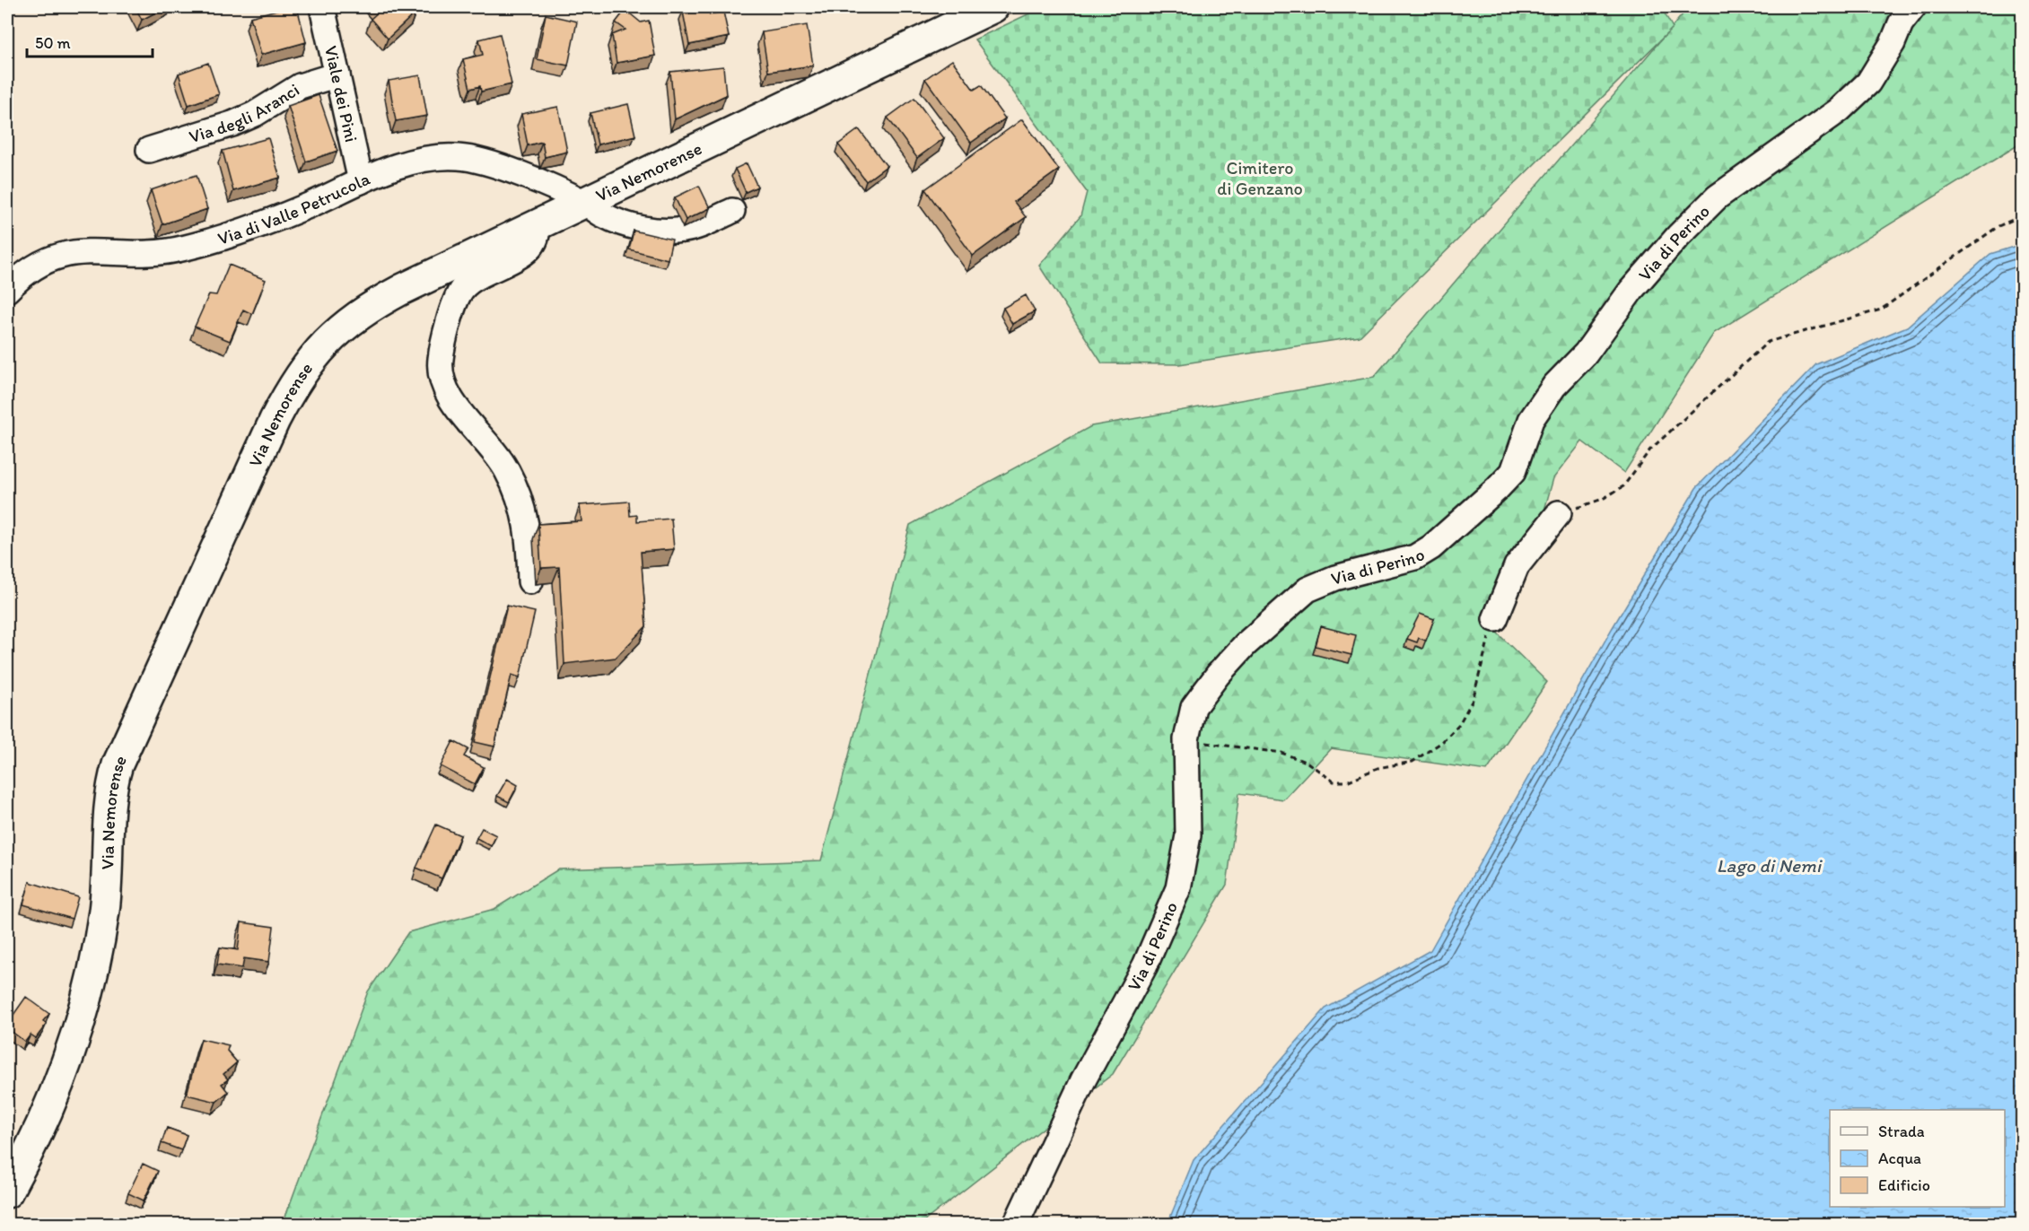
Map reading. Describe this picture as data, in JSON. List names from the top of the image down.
{
  "streets": {
    "main road": ["Via Nemorense"],
    "street": [
      "Viale dei Pini",
      "Via degli Aranci",
      "Via di Valle Petrucola",
      "Via di Perino"
    ]
  },
  "crossings": [
    ["Viale dei Pini", "Via degli Aranci"],
    ["Viale dei Pini", "Via di Valle Petrucola"],
    ["Via Nemorense", "Via di Valle Petrucola"]
  ],
  "water": ["Lago di Nemi"],
  "parks": ["Cimitero di Genzano"],
  "legend": ["Strada", "Acqua", "Edificio"],
  "scale_bar": "50 m"
}
